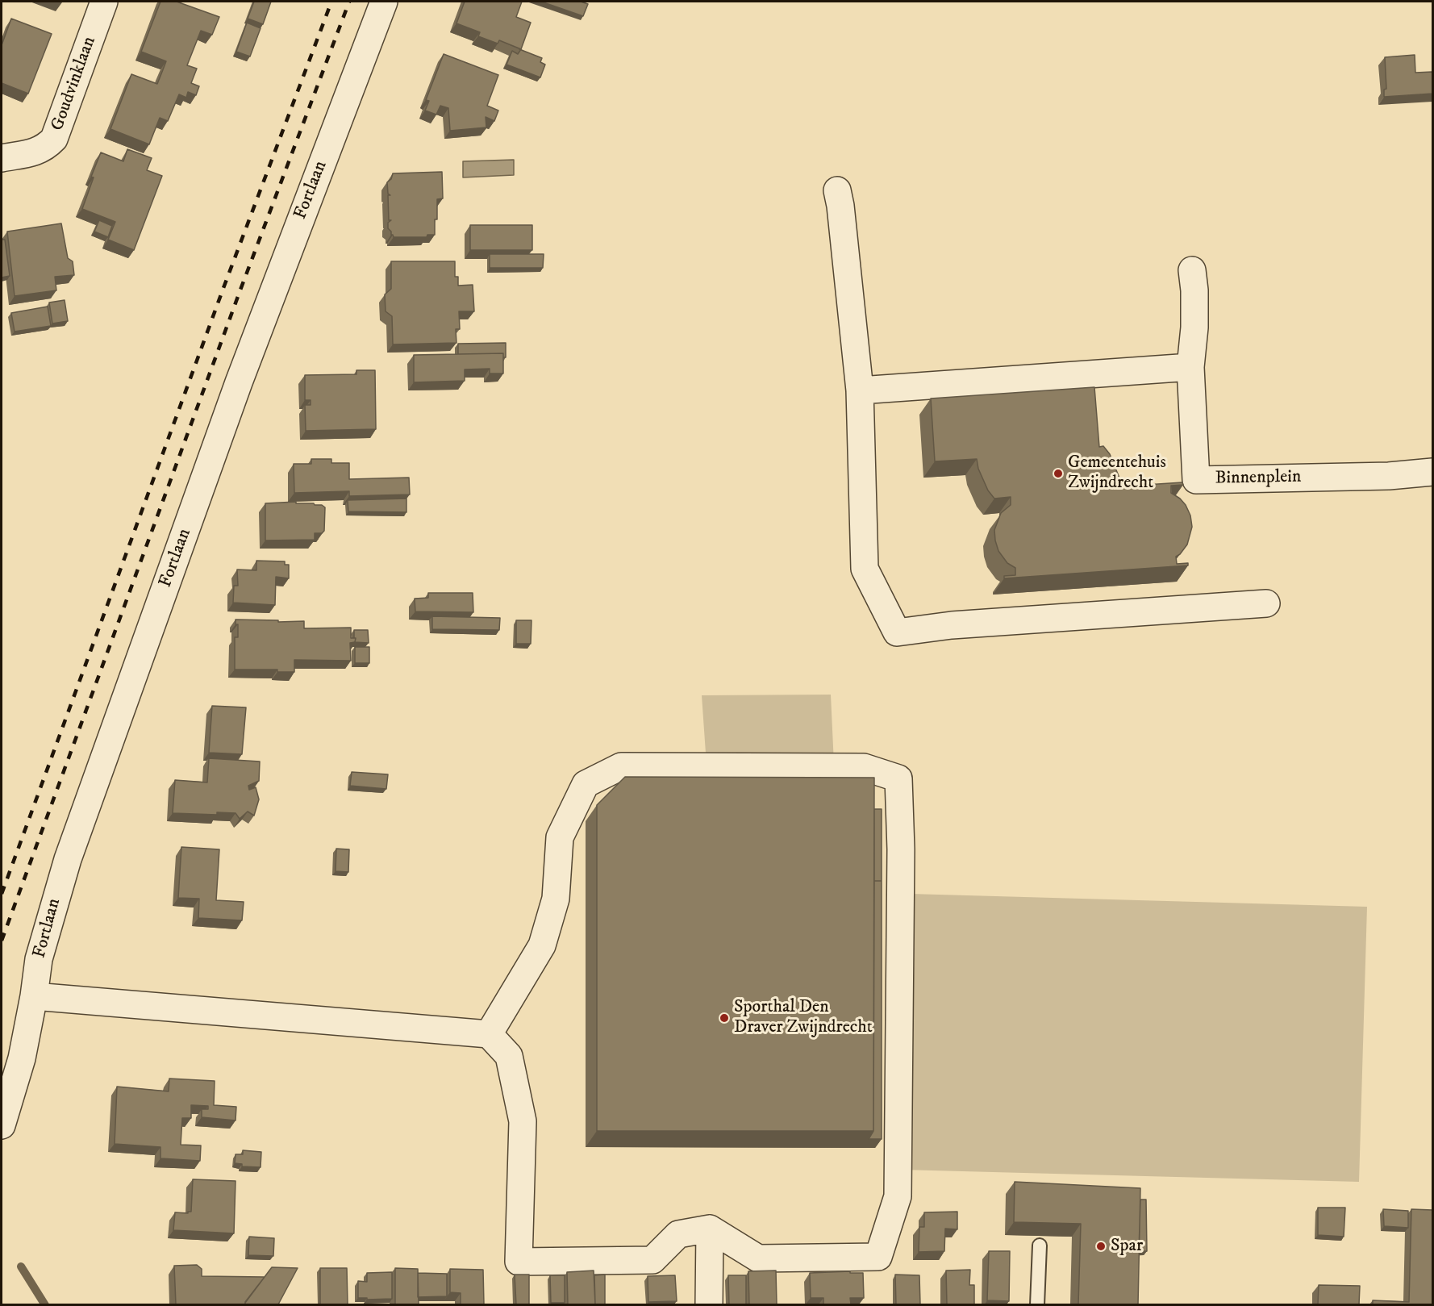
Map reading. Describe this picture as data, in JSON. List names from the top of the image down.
{
  "streets": {
    "street": ["Goudvinklaan", "Fortlaan", "Binnenplein"]
  },
  "places": ["Gemeentehuis Zwijndrecht", "Sporthal Den Draver Zwijndrecht", "Spar"]
}
